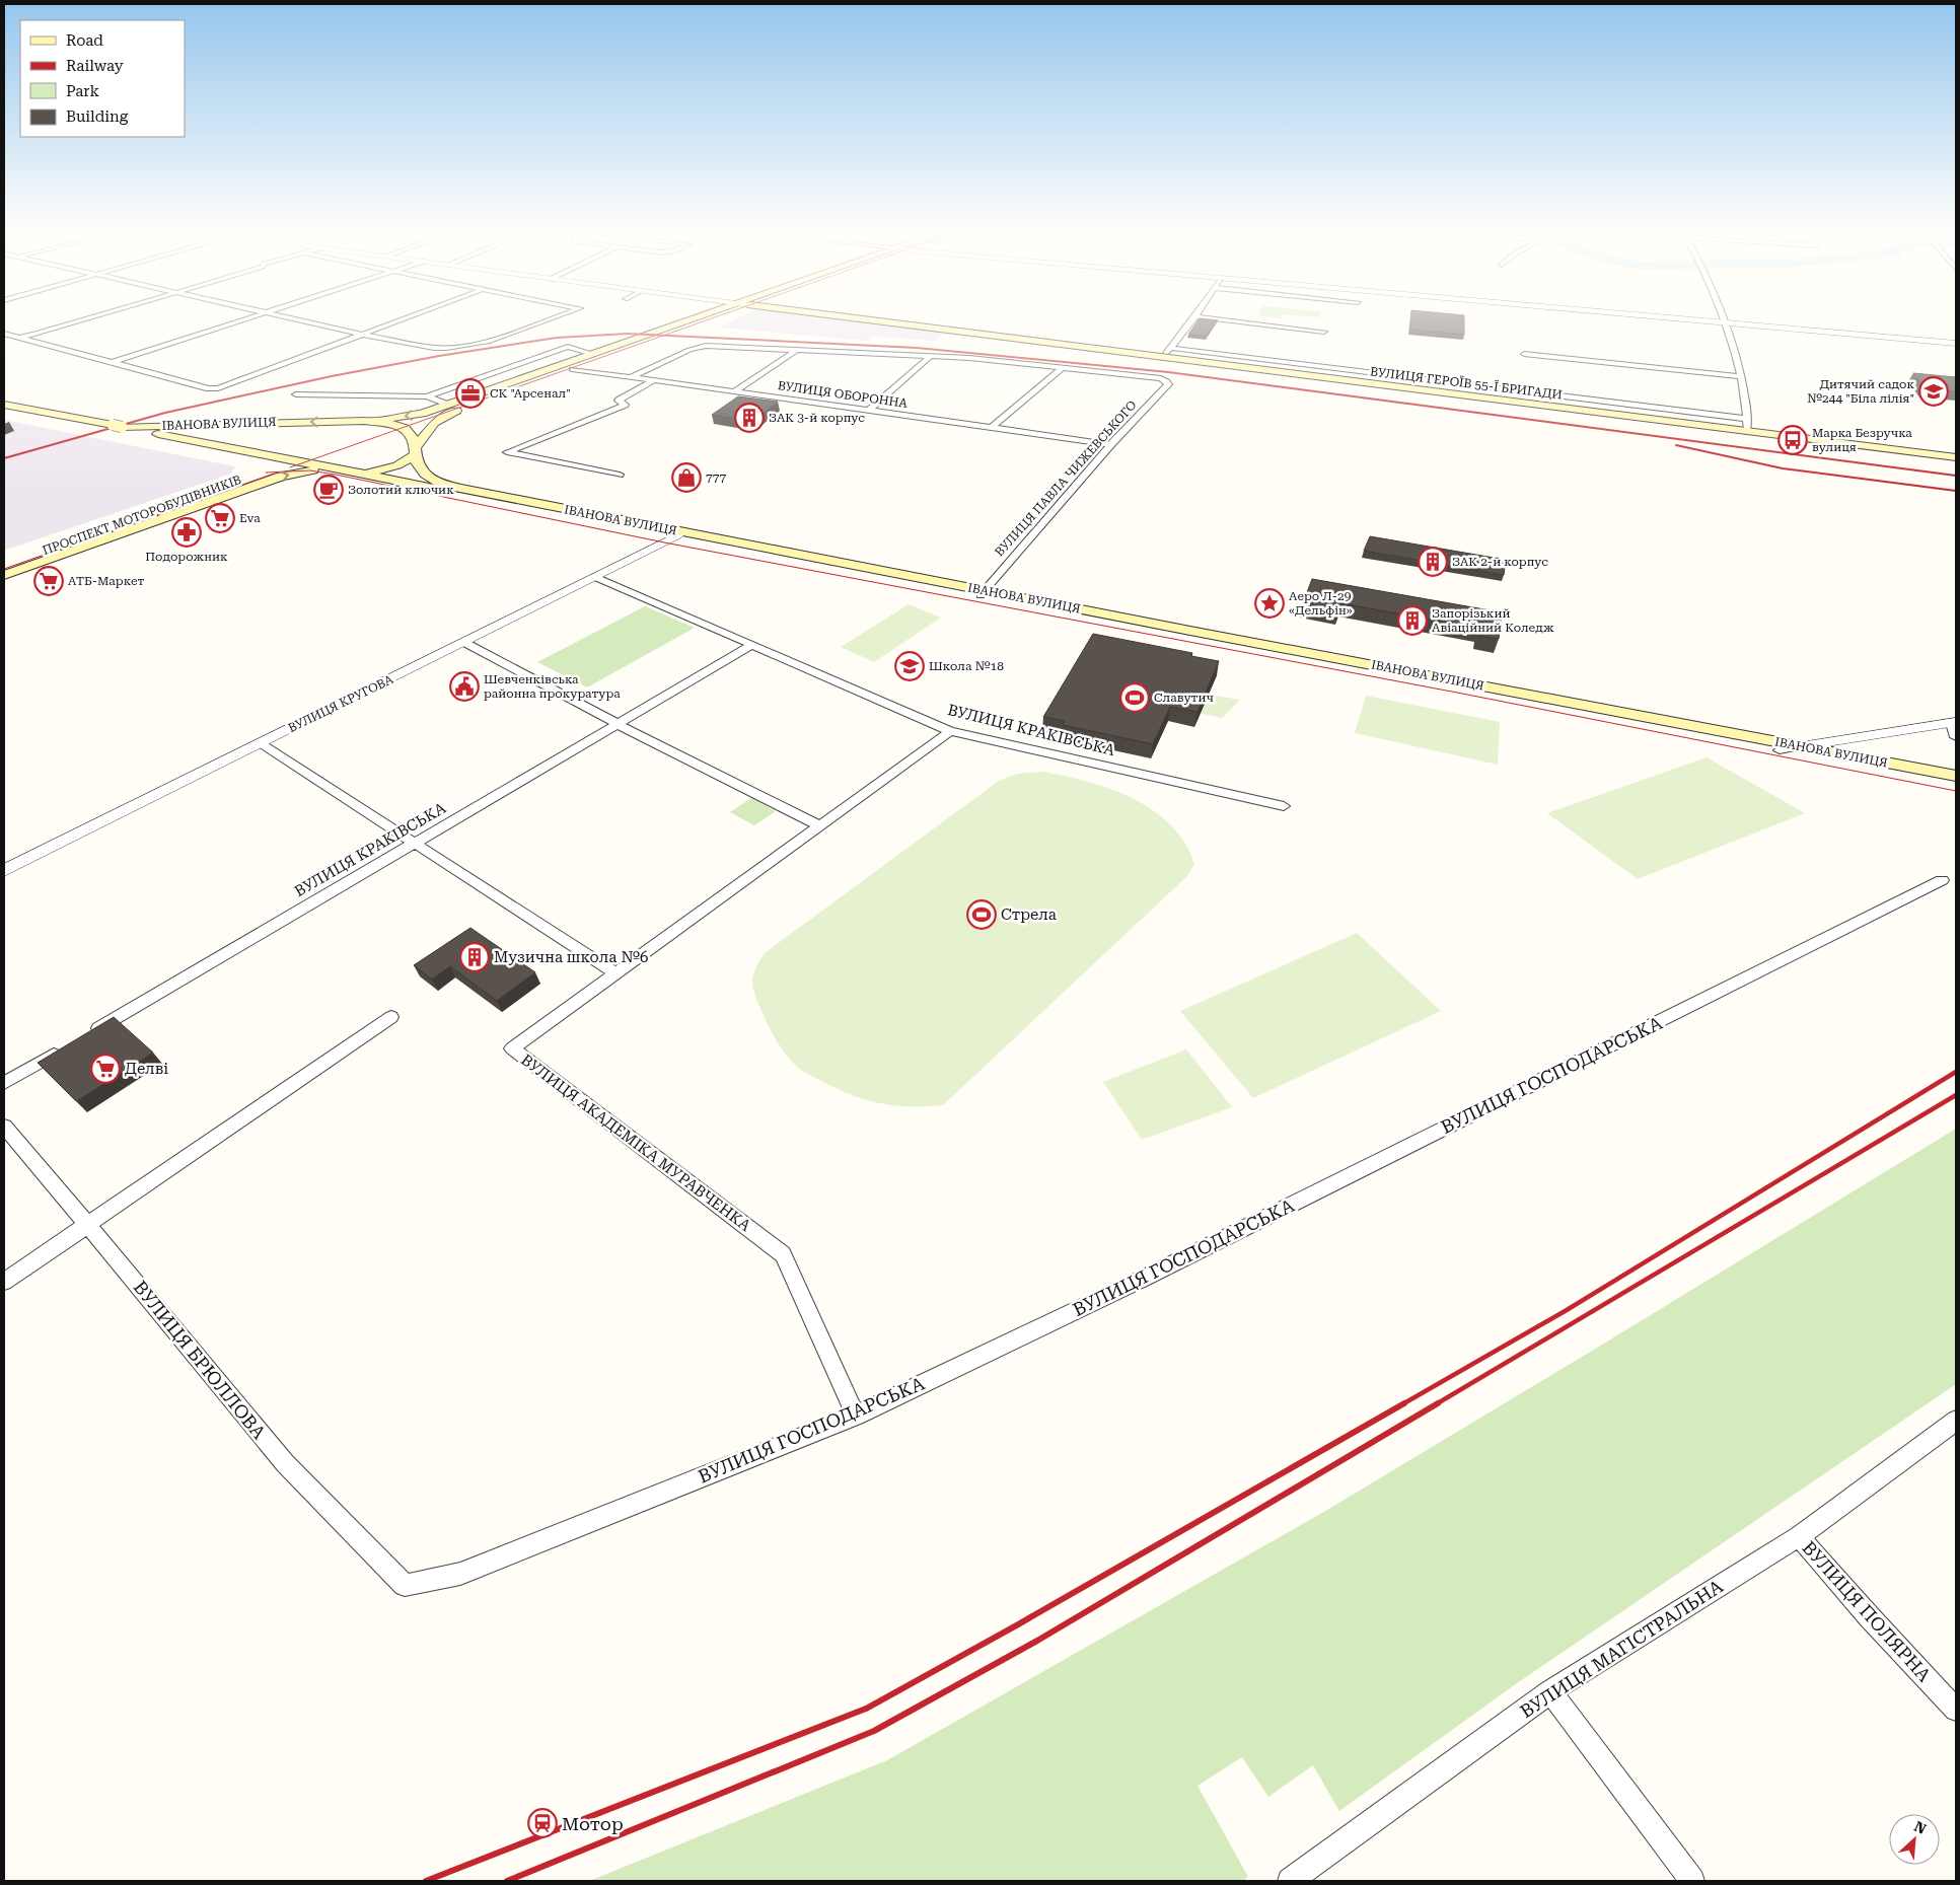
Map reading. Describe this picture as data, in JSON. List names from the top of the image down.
{
  "streets": {
    "main road": ["ВУЛИЦЯ ГЕРОЇВ 55-Ї БРИГАДИ", "ІВАНОВА ВУЛИЦЯ", "ПРОСПЕКТ МОТОРОБУДІВНИКІВ"],
    "street": [
      "ВУЛИЦЯ ОБОРОННА",
      "ВУЛИЦЯ ПАВЛА ЧИЖЕВСЬКОГО",
      "ВУЛИЦЯ КРУГОВА",
      "ВУЛИЦЯ КРАКІВСЬКА",
      "ВУЛИЦЯ ГОСПОДАРСЬКА",
      "ВУЛИЦЯ АКАДЕМІКА МУРАВЧЕНКА",
      "ВУЛИЦЯ БРЮЛЛОВА",
      "ВУЛИЦЯ ПОЛЯРНА",
      "ВУЛИЦЯ МАГІСТРАЛЬНА"
    ]
  },
  "crossings": [
    ["ВУЛИЦЯ ОБОРОННА", "ВУЛИЦЯ ПАВЛА ЧИЖЕВСЬКОГО"],
    ["ІВАНОВА ВУЛИЦЯ", "ВУЛИЦЯ ПАВЛА ЧИЖЕВСЬКОГО"],
    ["ІВАНОВА ВУЛИЦЯ", "ПРОСПЕКТ МОТОРОБУДІВНИКІВ"],
    ["ІВАНОВА ВУЛИЦЯ", "ВУЛИЦЯ КРУГОВА"],
    ["ВУЛИЦЯ КРУГОВА", "ВУЛИЦЯ КРАКІВСЬКА"],
    ["ВУЛИЦЯ КРАКІВСЬКА", "ВУЛИЦЯ АКАДЕМІКА МУРАВЧЕНКА"],
    ["ВУЛИЦЯ ГОСПОДАРСЬКА", "ВУЛИЦЯ АКАДЕМІКА МУРАВЧЕНКА"],
    ["ВУЛИЦЯ ГОСПОДАРСЬКА", "ВУЛИЦЯ БРЮЛЛОВА"],
    ["ВУЛИЦЯ ПОЛЯРНА", "ВУЛИЦЯ МАГІСТРАЛЬНА"]
  ],
  "places": {
    "school or university": ["Дитячий садок №244 \"Біла лілія\"", "Школа №18"],
    "office": ["СК \"Арсенал\""],
    "building": [
      "ЗАК 3-й корпус",
      "ЗАК 2-й корпус",
      "Запорізький Авіаційний Коледж",
      "Музична школа №6"
    ],
    "bus stop": ["Марка Безручка вулиця"],
    "shop": ["777"],
    "cafe": ["Золотий ключик"],
    "supermarket": ["Eva", "АТБ-Маркет", "Делві"],
    "pharmacy": ["Подорожник"],
    "place": ["Аеро Л-29 «Дельфін»"],
    "public building": ["Шевченківська районна прокуратура"],
    "sports": ["Славутич", "Стрела"],
    "station": ["Мотор"]
  },
  "legend": [
    "Road",
    "Railway",
    "Park",
    "Building"
  ],
  "north": "top right"
}
